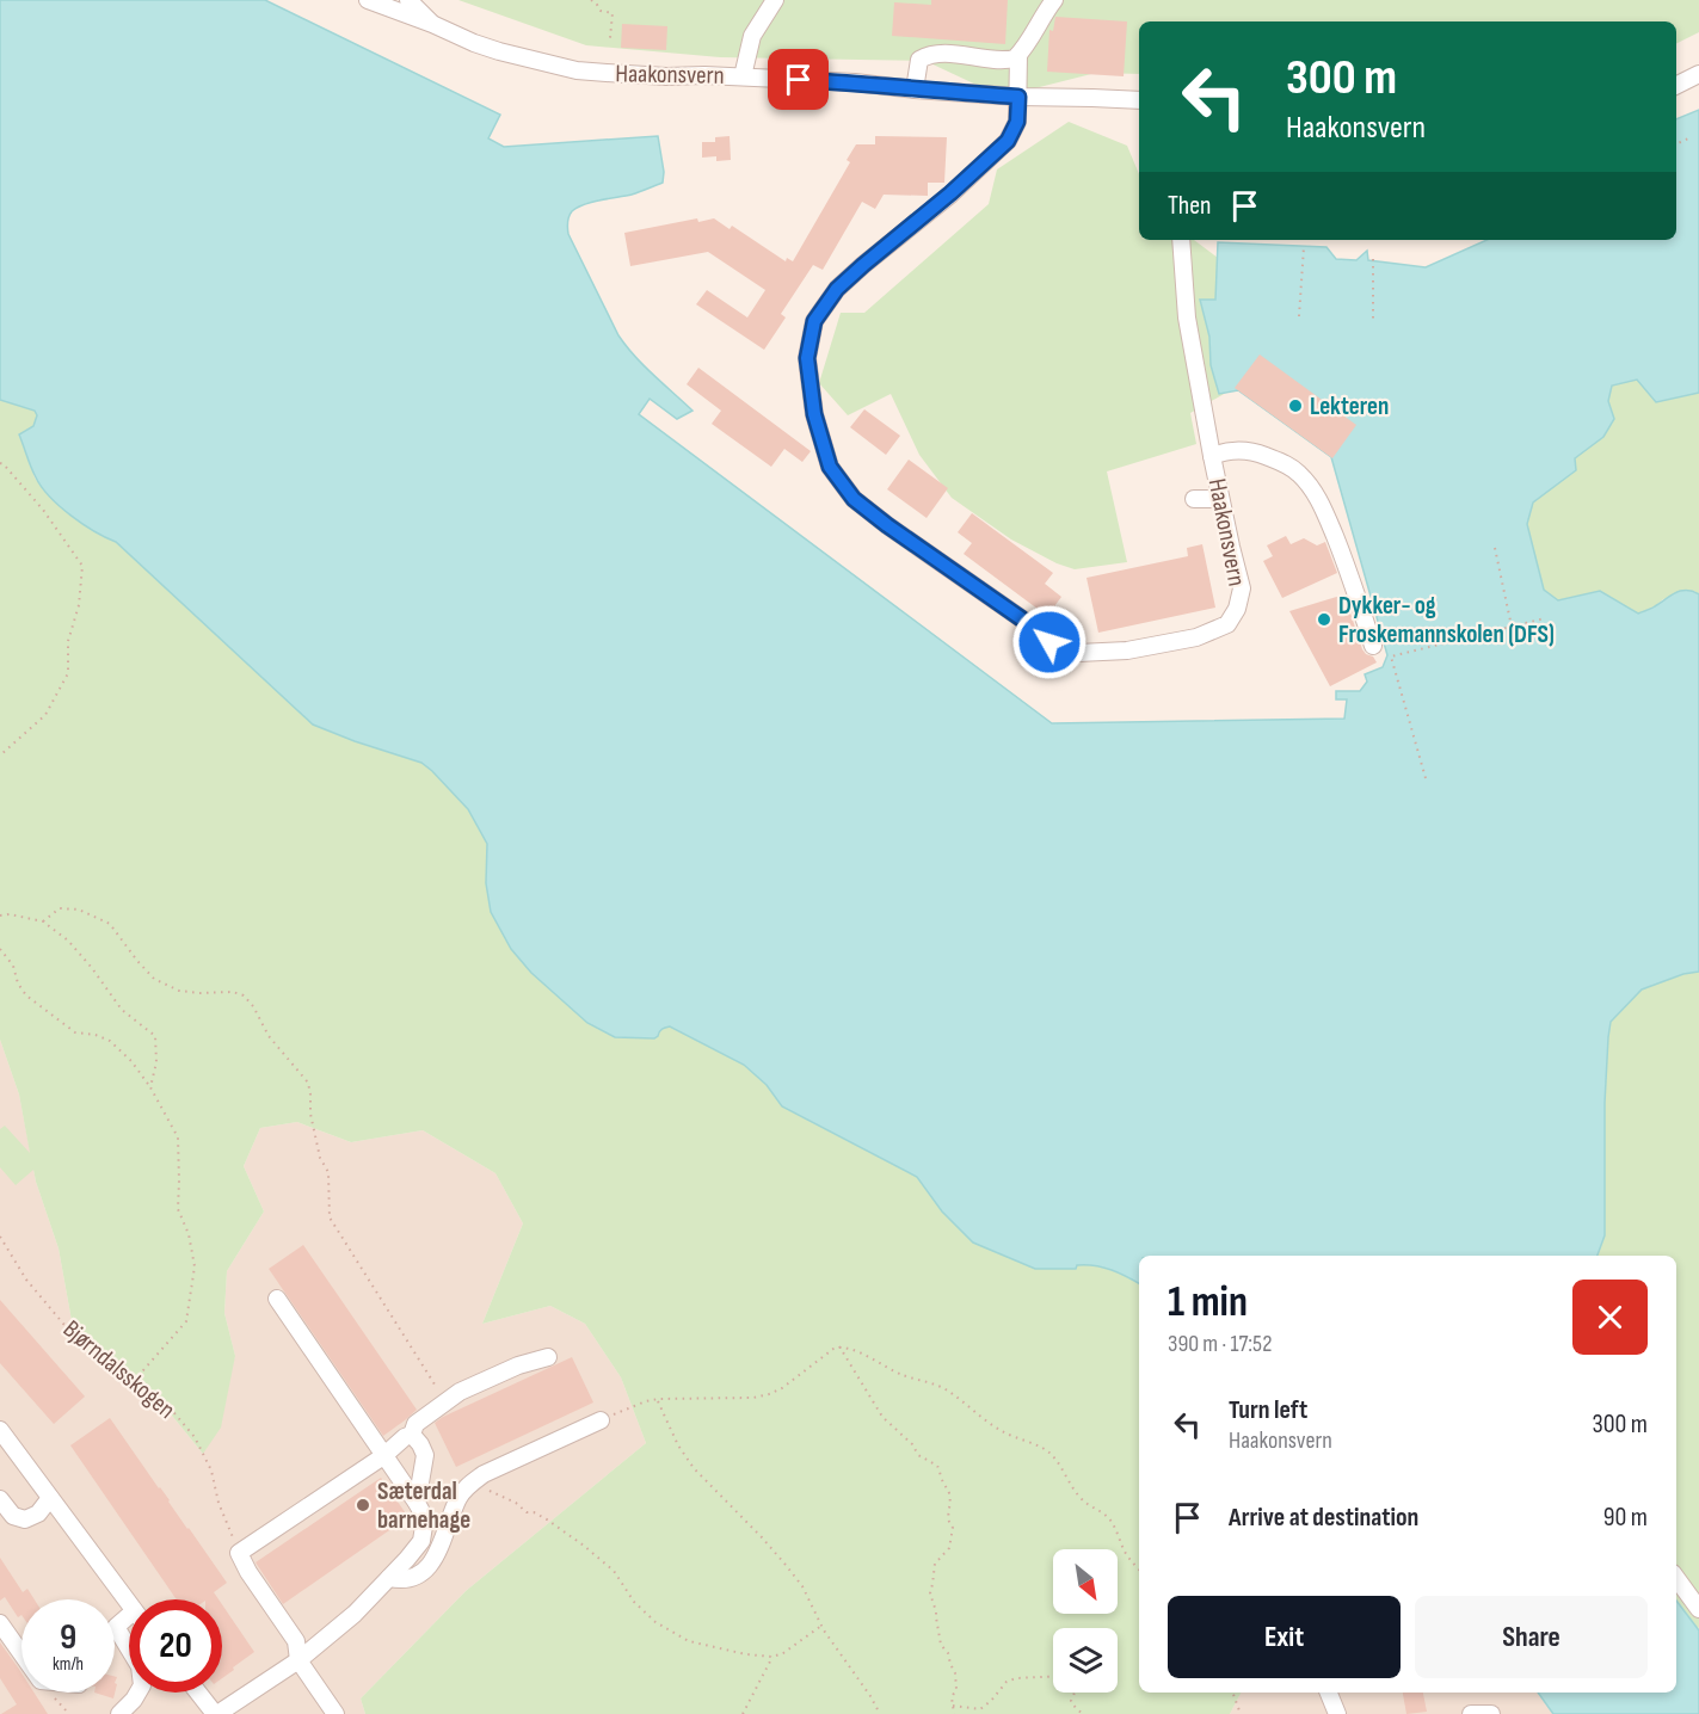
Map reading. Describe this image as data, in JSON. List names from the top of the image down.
{
  "streets": {
    "street": ["Haakonsvern"],
    "path": ["Bjørndalsskogen"]
  },
  "places": ["Lekteren", "Dykker- og Froskemannskolen (DFS)", "Sæterdal barnehage"],
  "north": "bottom right",
  "page": {
    "turn": ["300 m", "Haakonsvern"],
    "then": "Then",
    "heading": ["1 min", "390 m · 17:52"],
    "list": [
      {
        "name": "Turn left",
        "note": "Haakonsvern",
        "value": "300 m"
      },
      {
        "name": "Arrive at destination",
        "value": "90 m"
      }
    ],
    "buttons": ["Exit", "Share"],
    "speed": "9 km/h",
    "limit": "20"
  }
}
